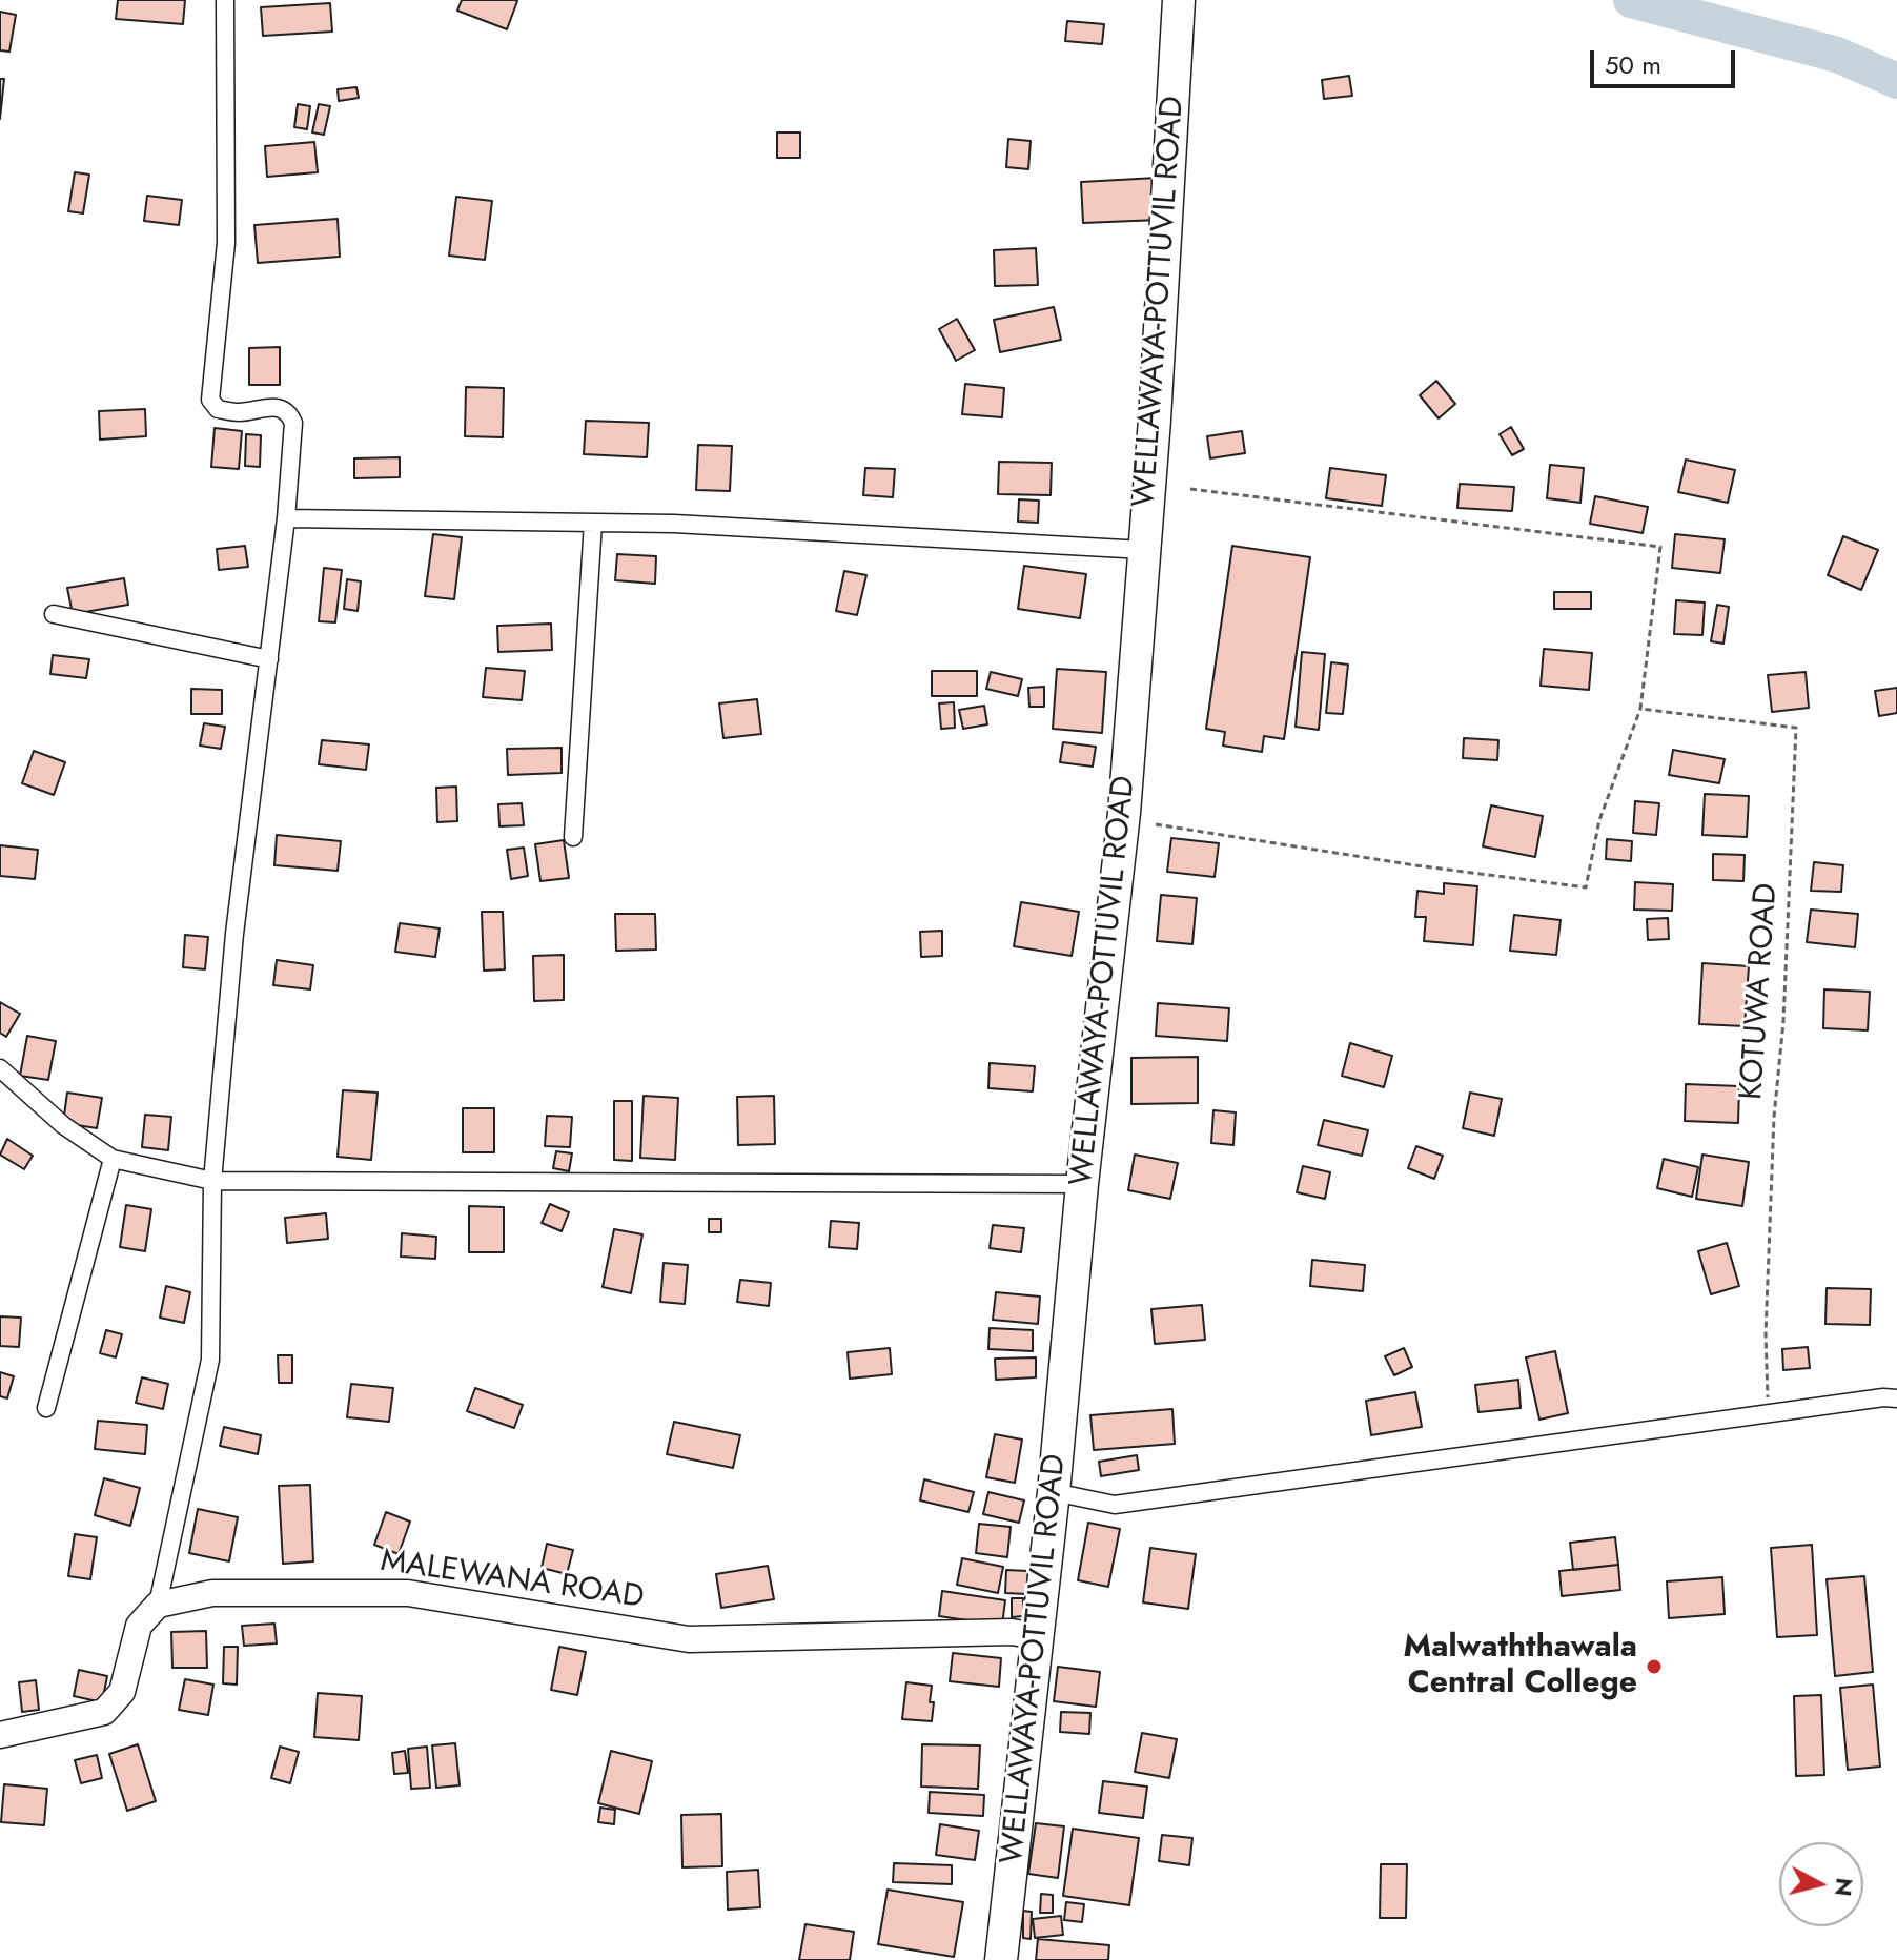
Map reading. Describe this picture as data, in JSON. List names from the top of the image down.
{
  "streets": {
    "highway": ["WELLAWAYA-POTTUVIL ROAD"],
    "street": ["MALEWANA ROAD"],
    "path": ["KOTUWA ROAD"]
  },
  "crossings": [
    ["WELLAWAYA-POTTUVIL ROAD", "MALEWANA ROAD"]
  ],
  "places": ["Malwaththawala Central College"],
  "scale_bar": "50 m",
  "north": "right"
}
